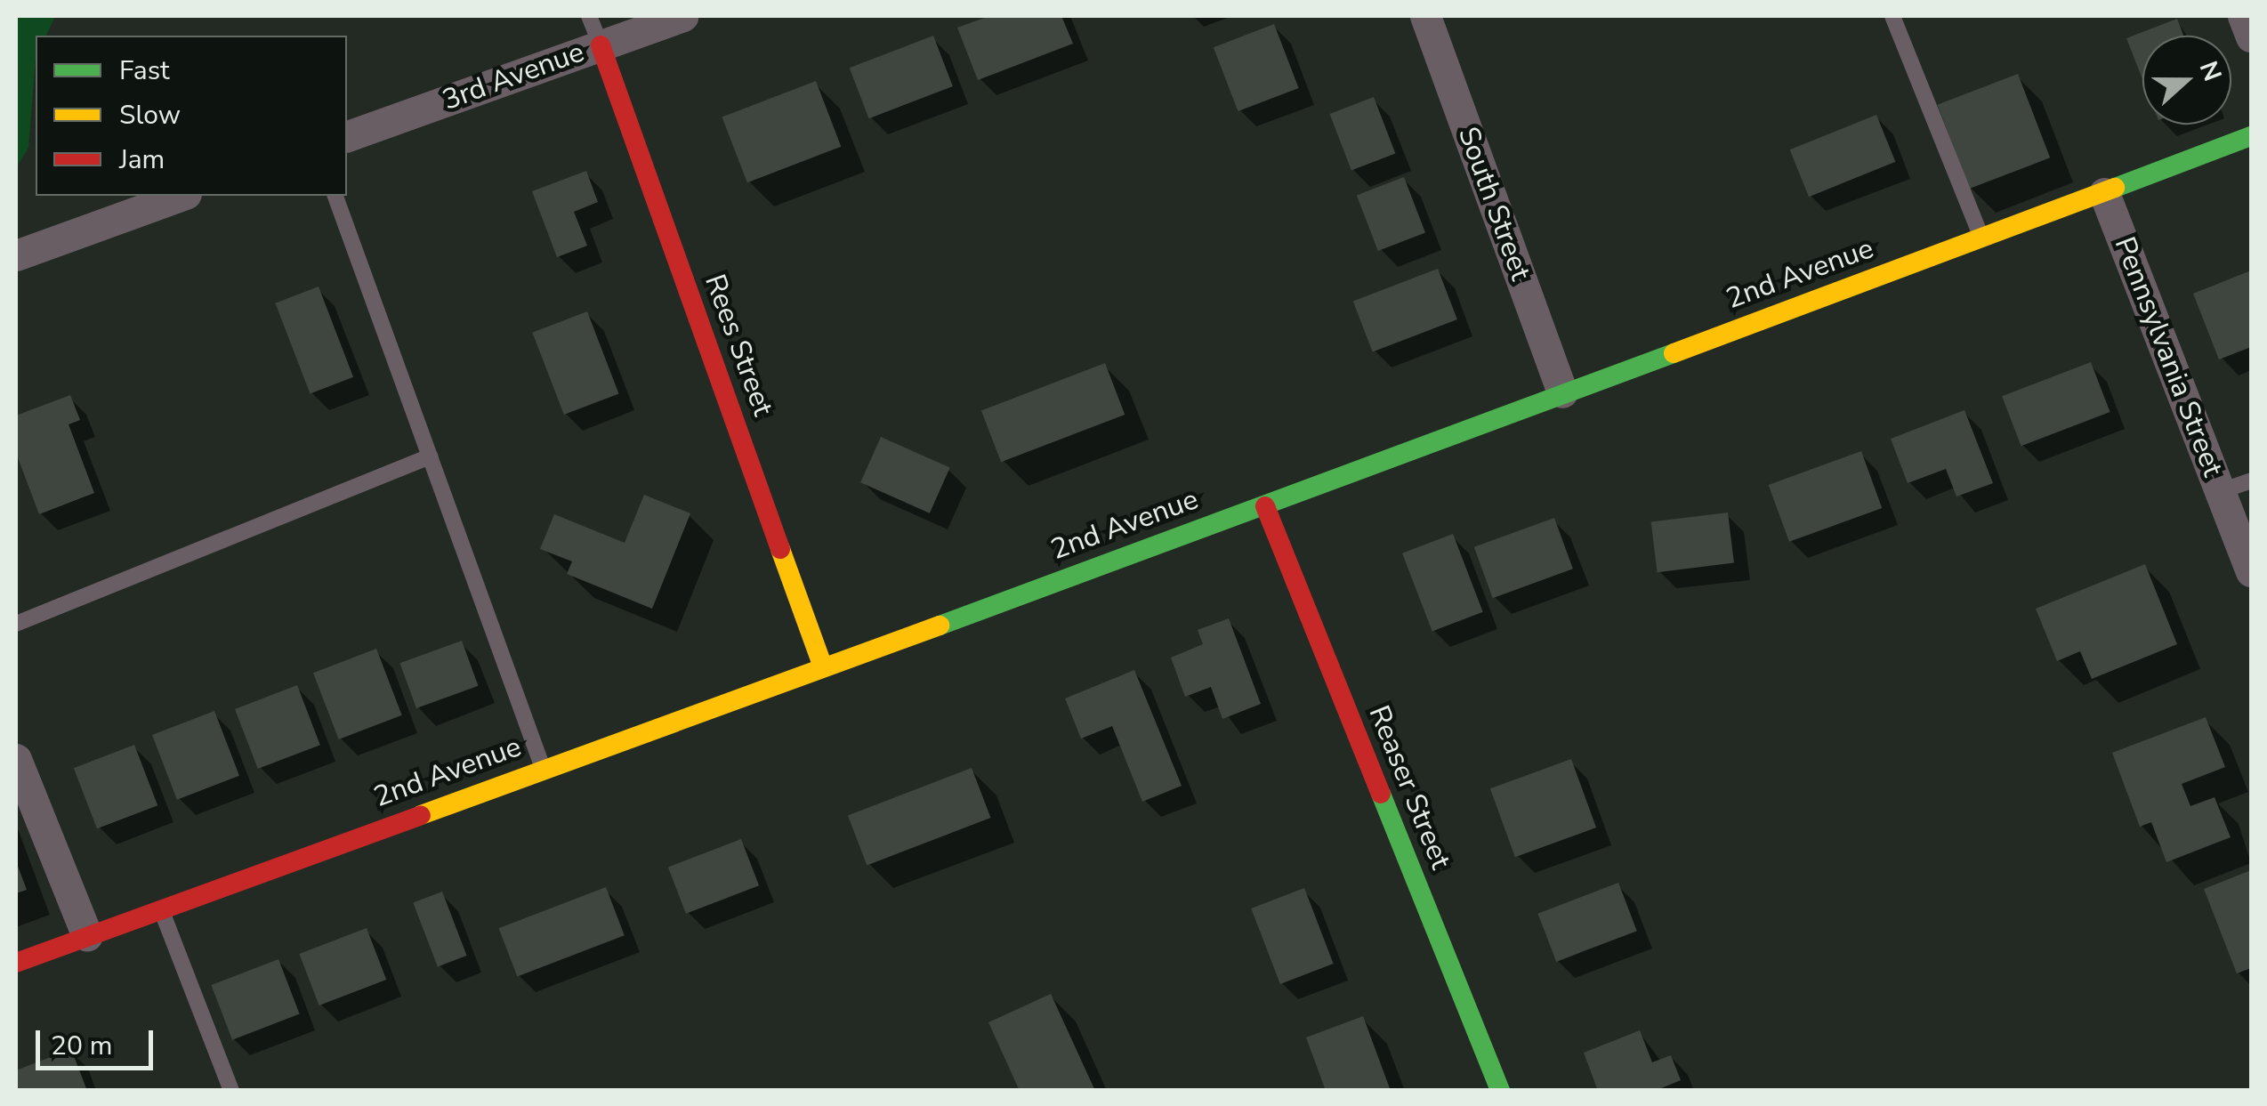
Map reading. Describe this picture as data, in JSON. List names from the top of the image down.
{
  "streets": {
    "street": [
      "3rd Avenue",
      "South Street",
      "2nd Avenue",
      "Rees Street",
      "Pennsylvania Street",
      "Reaser Street"
    ]
  },
  "crossings": [
    ["3rd Avenue", "Rees Street"],
    ["South Street", "2nd Avenue"],
    ["2nd Avenue", "Rees Street"],
    ["2nd Avenue", "Pennsylvania Street"],
    ["2nd Avenue", "Reaser Street"]
  ],
  "legend": ["Fast", "Slow", "Jam"],
  "scale_bar": "20 m",
  "north": "right"
}
